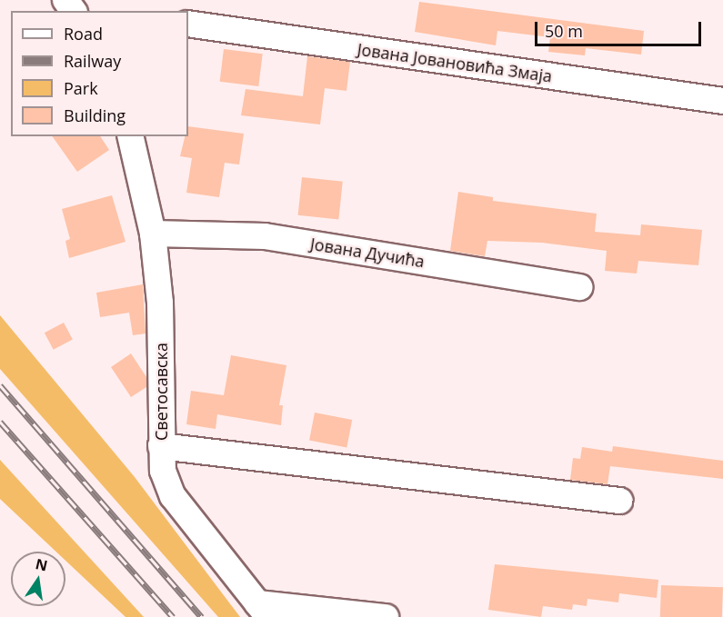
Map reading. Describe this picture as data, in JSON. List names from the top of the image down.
{
  "streets": {
    "street": ["Јована Јовановића Змаја", "Јована Дучића", "Светосавска"]
  },
  "crossings": [
    ["Јована Дучића", "Светосавска"]
  ],
  "legend": [
    "Road",
    "Railway",
    "Park",
    "Building"
  ],
  "scale_bar": "50 m",
  "north": "top"
}
